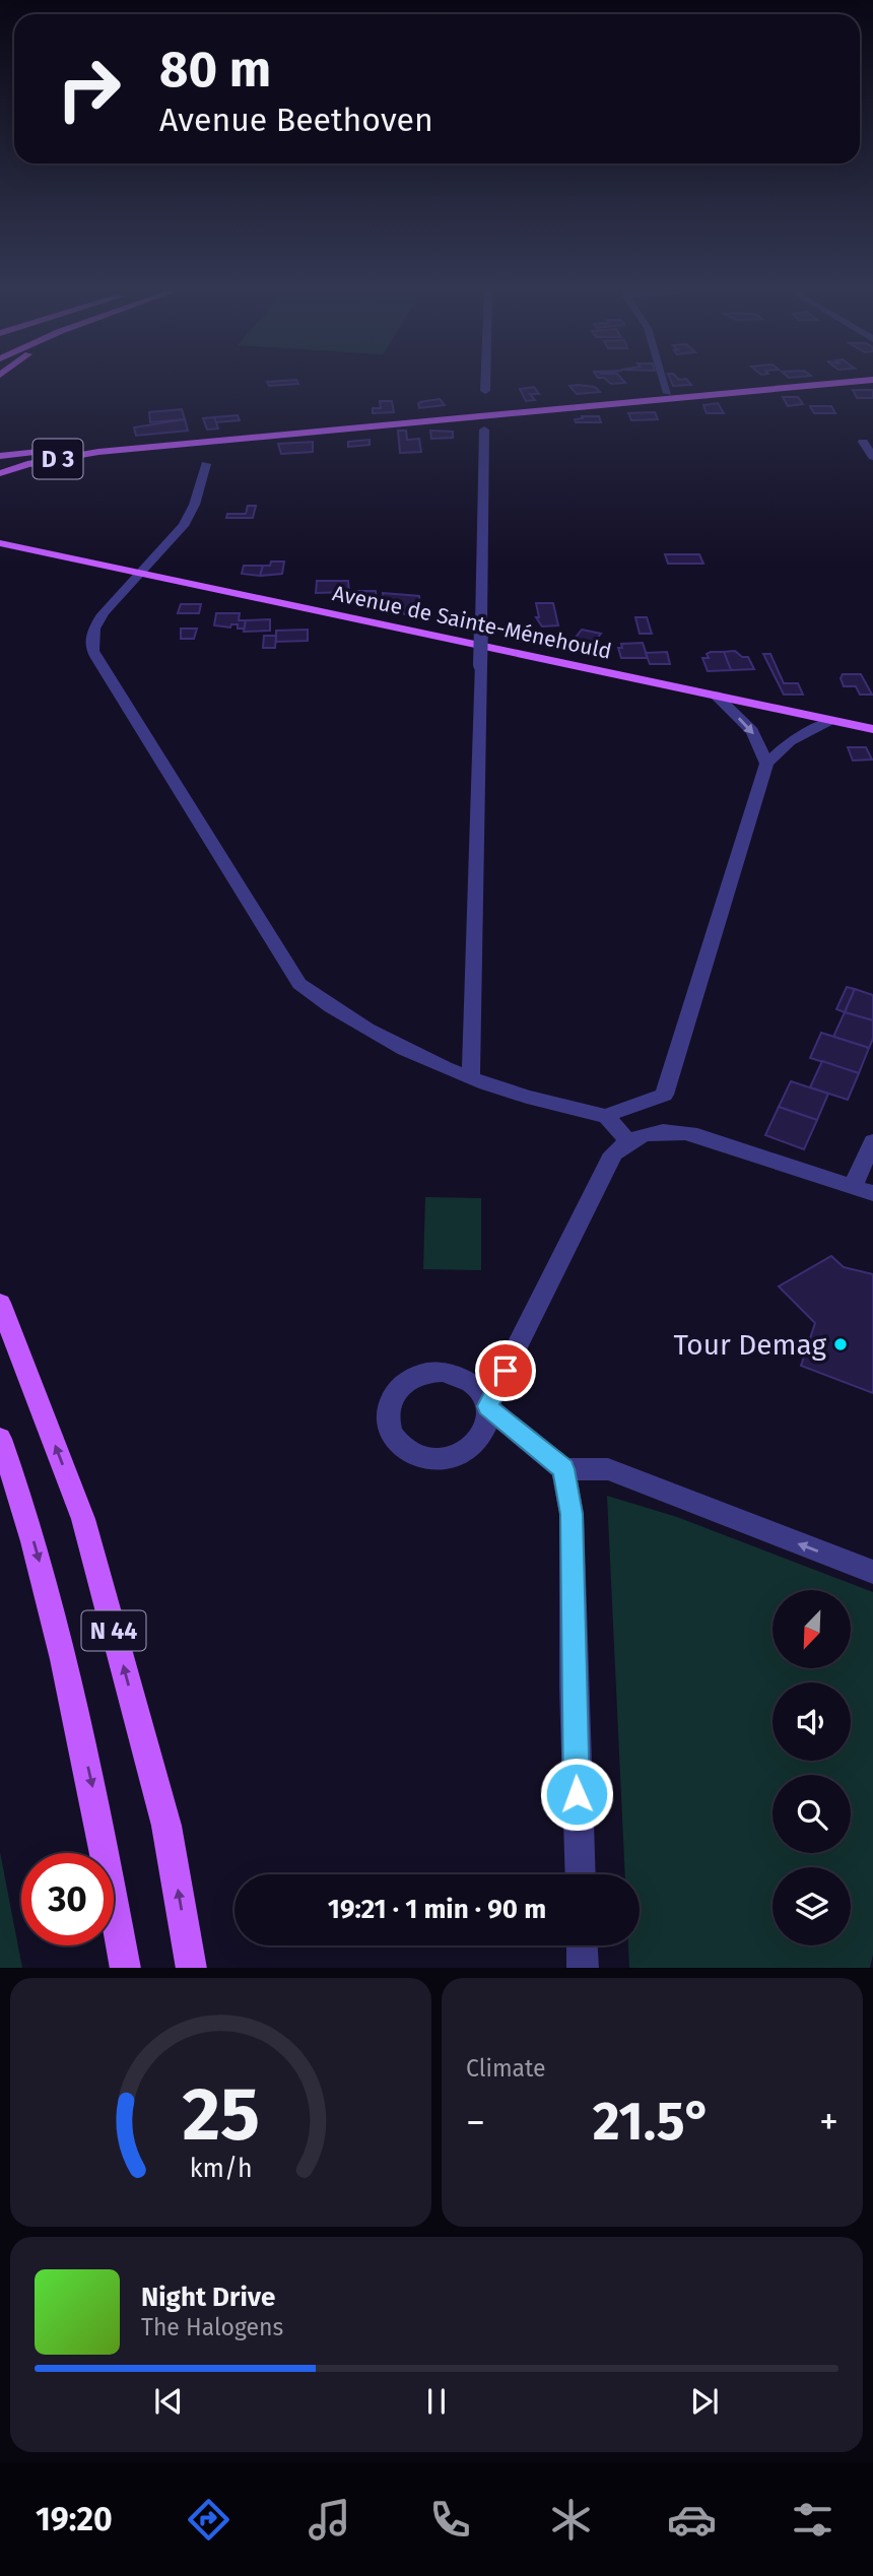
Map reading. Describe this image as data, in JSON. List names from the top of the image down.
{
  "streets": {
    "main road": ["D 3", "Avenue de Sainte-Ménehould", "N 44"]
  },
  "places": ["Tour Demag"],
  "north": "bottom left",
  "page": {
    "turn": ["80 m", "Avenue Beethoven"],
    "limit": "30",
    "trip": "19:21 · 1 min · 90 m",
    "tile": "Climate",
    "heat": ["−", "21.5°", "+"],
    "song": ["Night Drive", "The Halogens"],
    "tabs": "19:20",
    "gauge": ["25", "km/h"]
  }
}
